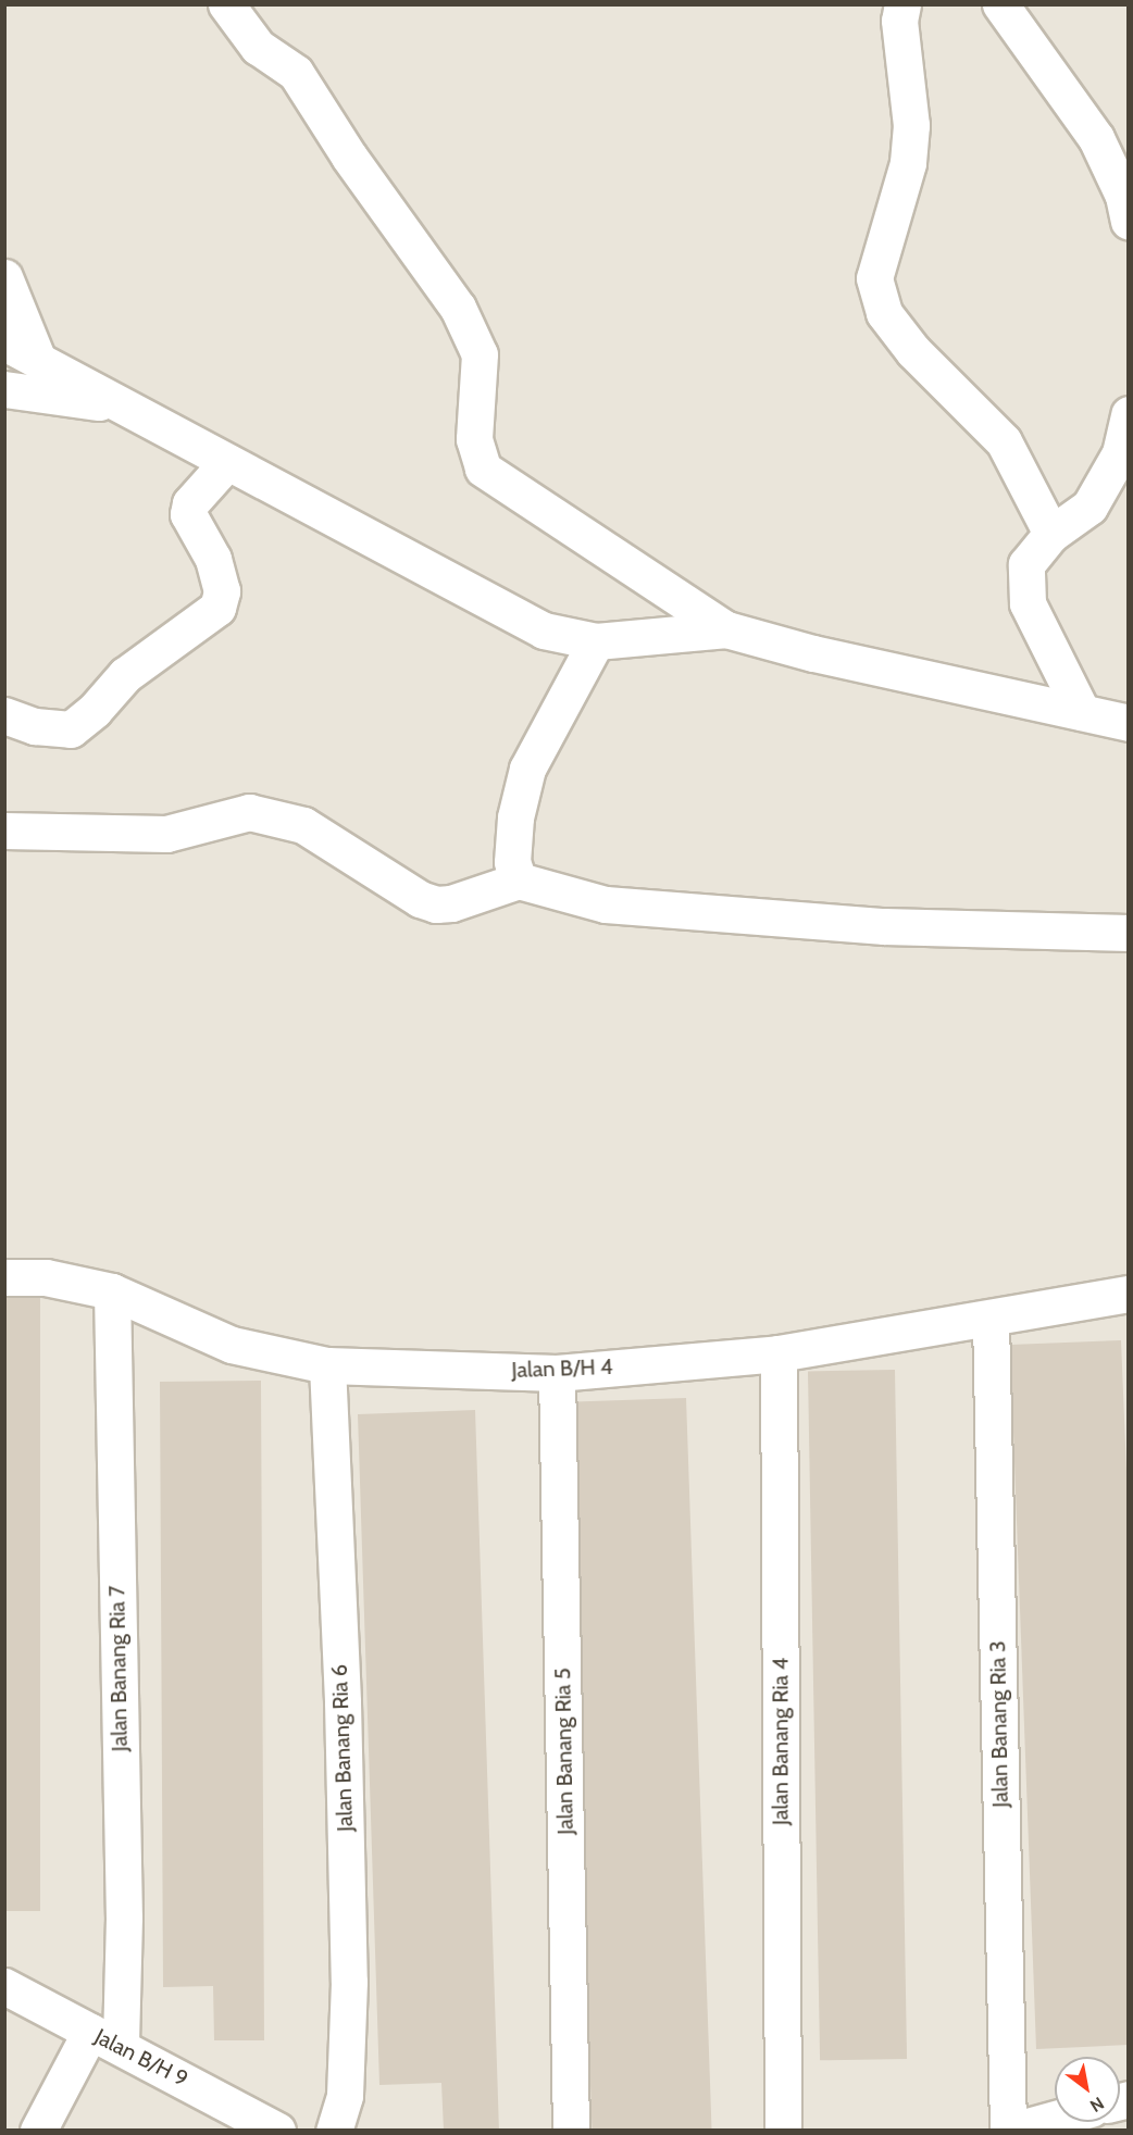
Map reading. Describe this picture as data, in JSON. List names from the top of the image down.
{
  "streets": {
    "street": [
      "Jalan B/H 4",
      "Jalan Banang Ria 7",
      "Jalan Banang Ria 3",
      "Jalan Banang Ria 4",
      "Jalan Banang Ria 6",
      "Jalan Banang Ria 5",
      "Jalan B/H 9"
    ]
  },
  "crossings": [
    ["Jalan B/H 4", "Jalan Banang Ria 7"],
    ["Jalan B/H 4", "Jalan Banang Ria 3"],
    ["Jalan B/H 4", "Jalan Banang Ria 4"],
    ["Jalan B/H 4", "Jalan Banang Ria 6"],
    ["Jalan B/H 4", "Jalan Banang Ria 5"],
    ["Jalan Banang Ria 7", "Jalan B/H 9"]
  ],
  "north": "bottom right"
}
